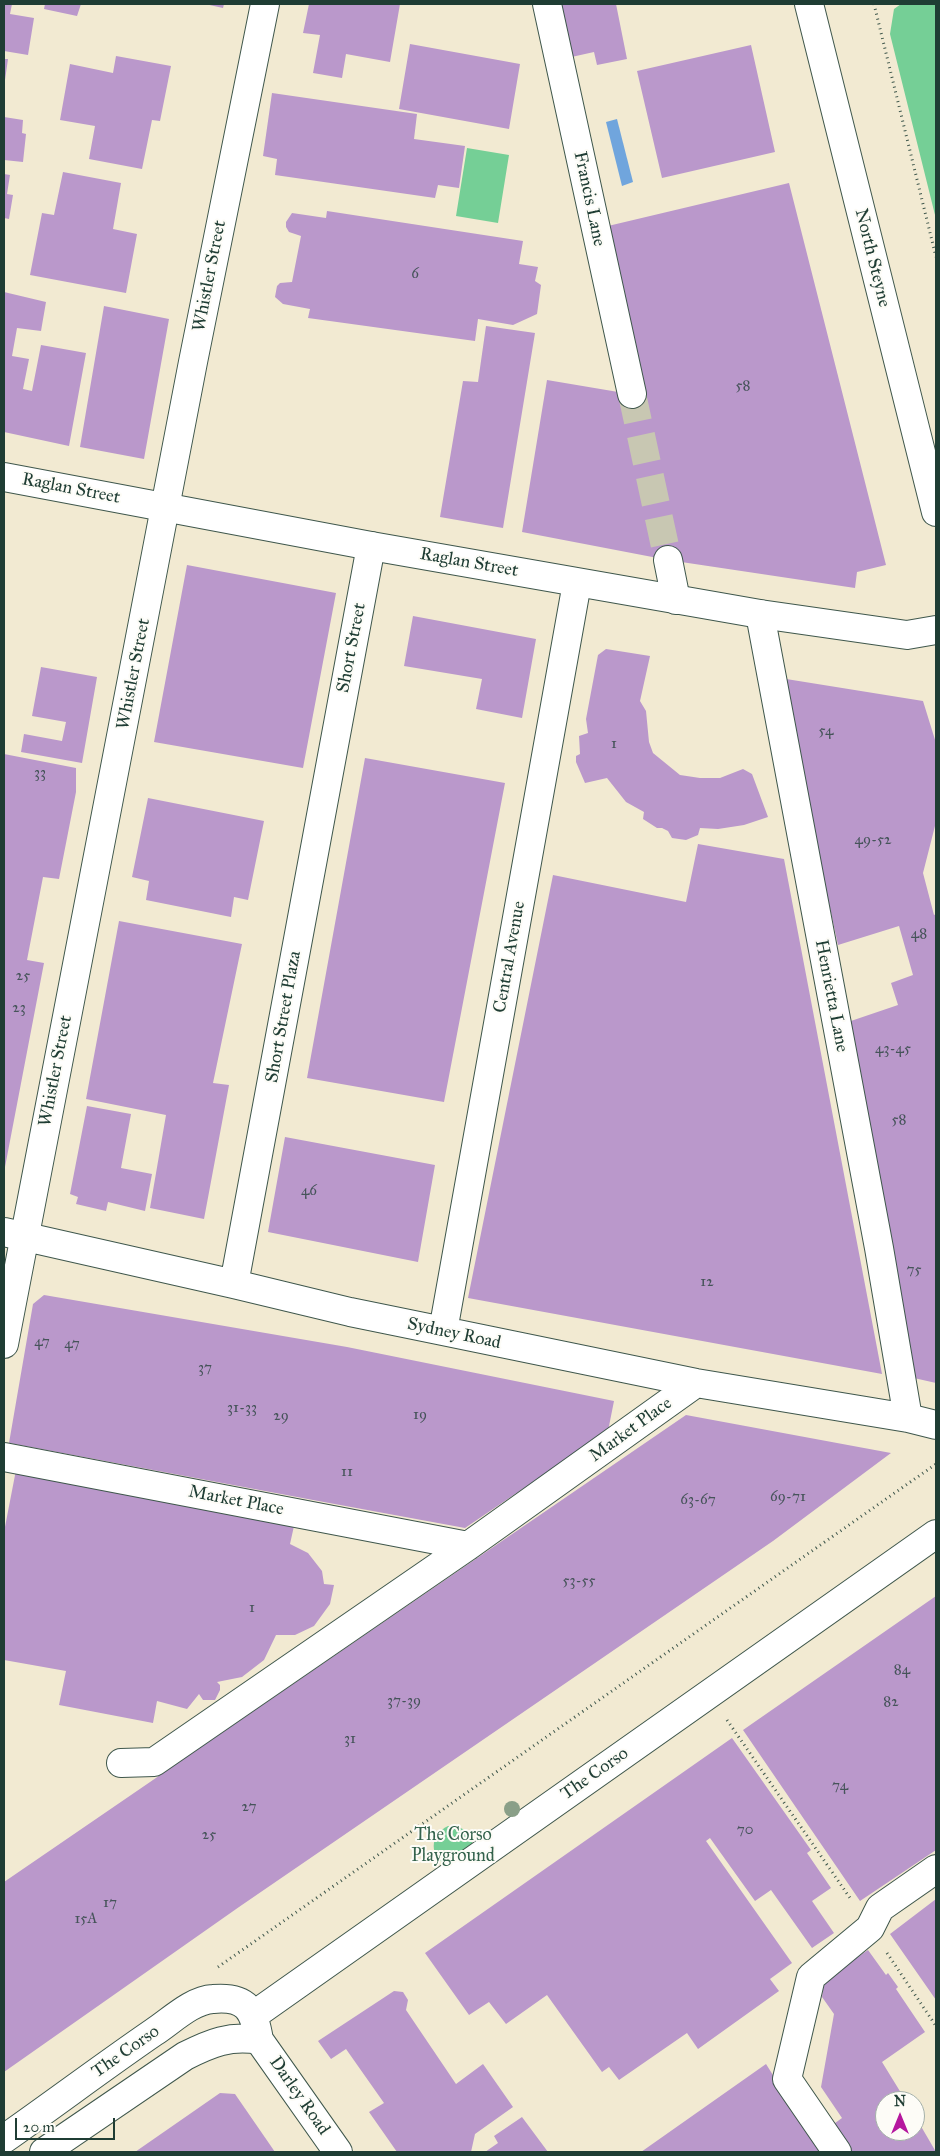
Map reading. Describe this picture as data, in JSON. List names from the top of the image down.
{
  "streets": {
    "street": [
      "Francis Lane",
      "North Steyne",
      "Whistler Street",
      "Raglan Street",
      "Short Street",
      "Central Avenue",
      "Henrietta Lane",
      "Short Street Plaza",
      "Sydney Road",
      "Market Place",
      "The Corso",
      "Darley Road"
    ]
  },
  "crossings": [
    ["Whistler Street", "Raglan Street"],
    ["Whistler Street", "Sydney Road"],
    ["Raglan Street", "Short Street"],
    ["Raglan Street", "Central Avenue"],
    ["Raglan Street", "Henrietta Lane"],
    ["Short Street", "Short Street Plaza"],
    ["Central Avenue", "Sydney Road"],
    ["Henrietta Lane", "Sydney Road"],
    ["Short Street Plaza", "Sydney Road"],
    ["Sydney Road", "Market Place"],
    ["The Corso", "Darley Road"]
  ],
  "parks": ["The Corso Playground"],
  "house_numbers": [
    "6",
    "58",
    "54",
    "1",
    "33",
    "49-52",
    "48",
    "25",
    "23",
    "43-45",
    "58",
    "46",
    "75",
    "12",
    "47",
    "47",
    "37",
    "31-33",
    "19",
    "29",
    "11",
    "69-71",
    "63-67",
    "53-55",
    "1",
    "84",
    "37-39",
    "82",
    "31",
    "74",
    "27",
    "70",
    "25",
    "17",
    "15A"
  ],
  "scale_bar": "20 m",
  "north": "top"
}
